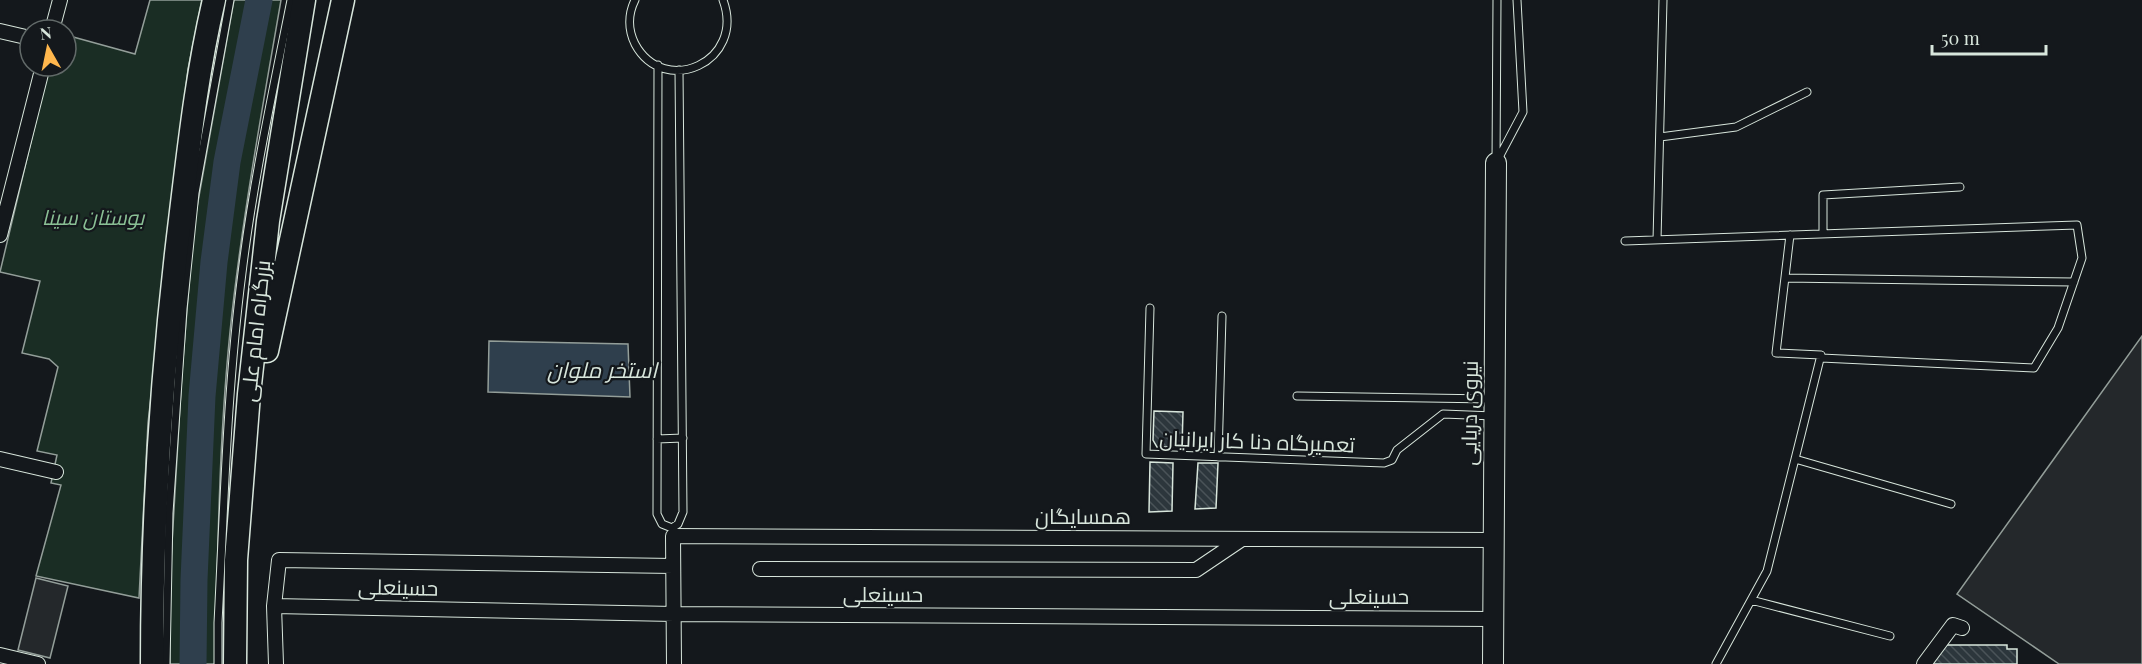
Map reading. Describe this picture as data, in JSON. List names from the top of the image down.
{
  "streets": {
    "highway": ["بزرگراه امام علی"],
    "main road": ["نیروی دریایی"],
    "street": ["همسایگان", "حسینعلی"],
    "lane": ["تعمیرگاه دنا کار ایرانیان"]
  },
  "crossings": [
    ["نیروی دریایی", "تعمیرگاه دنا کار ایرانیان"],
    ["نیروی دریایی", "همسایگان"],
    ["نیروی دریایی", "حسینعلی"]
  ],
  "water": ["استخر ملوان"],
  "parks": ["بوستان سینا"],
  "scale_bar": "50 m",
  "north": "top"
}
